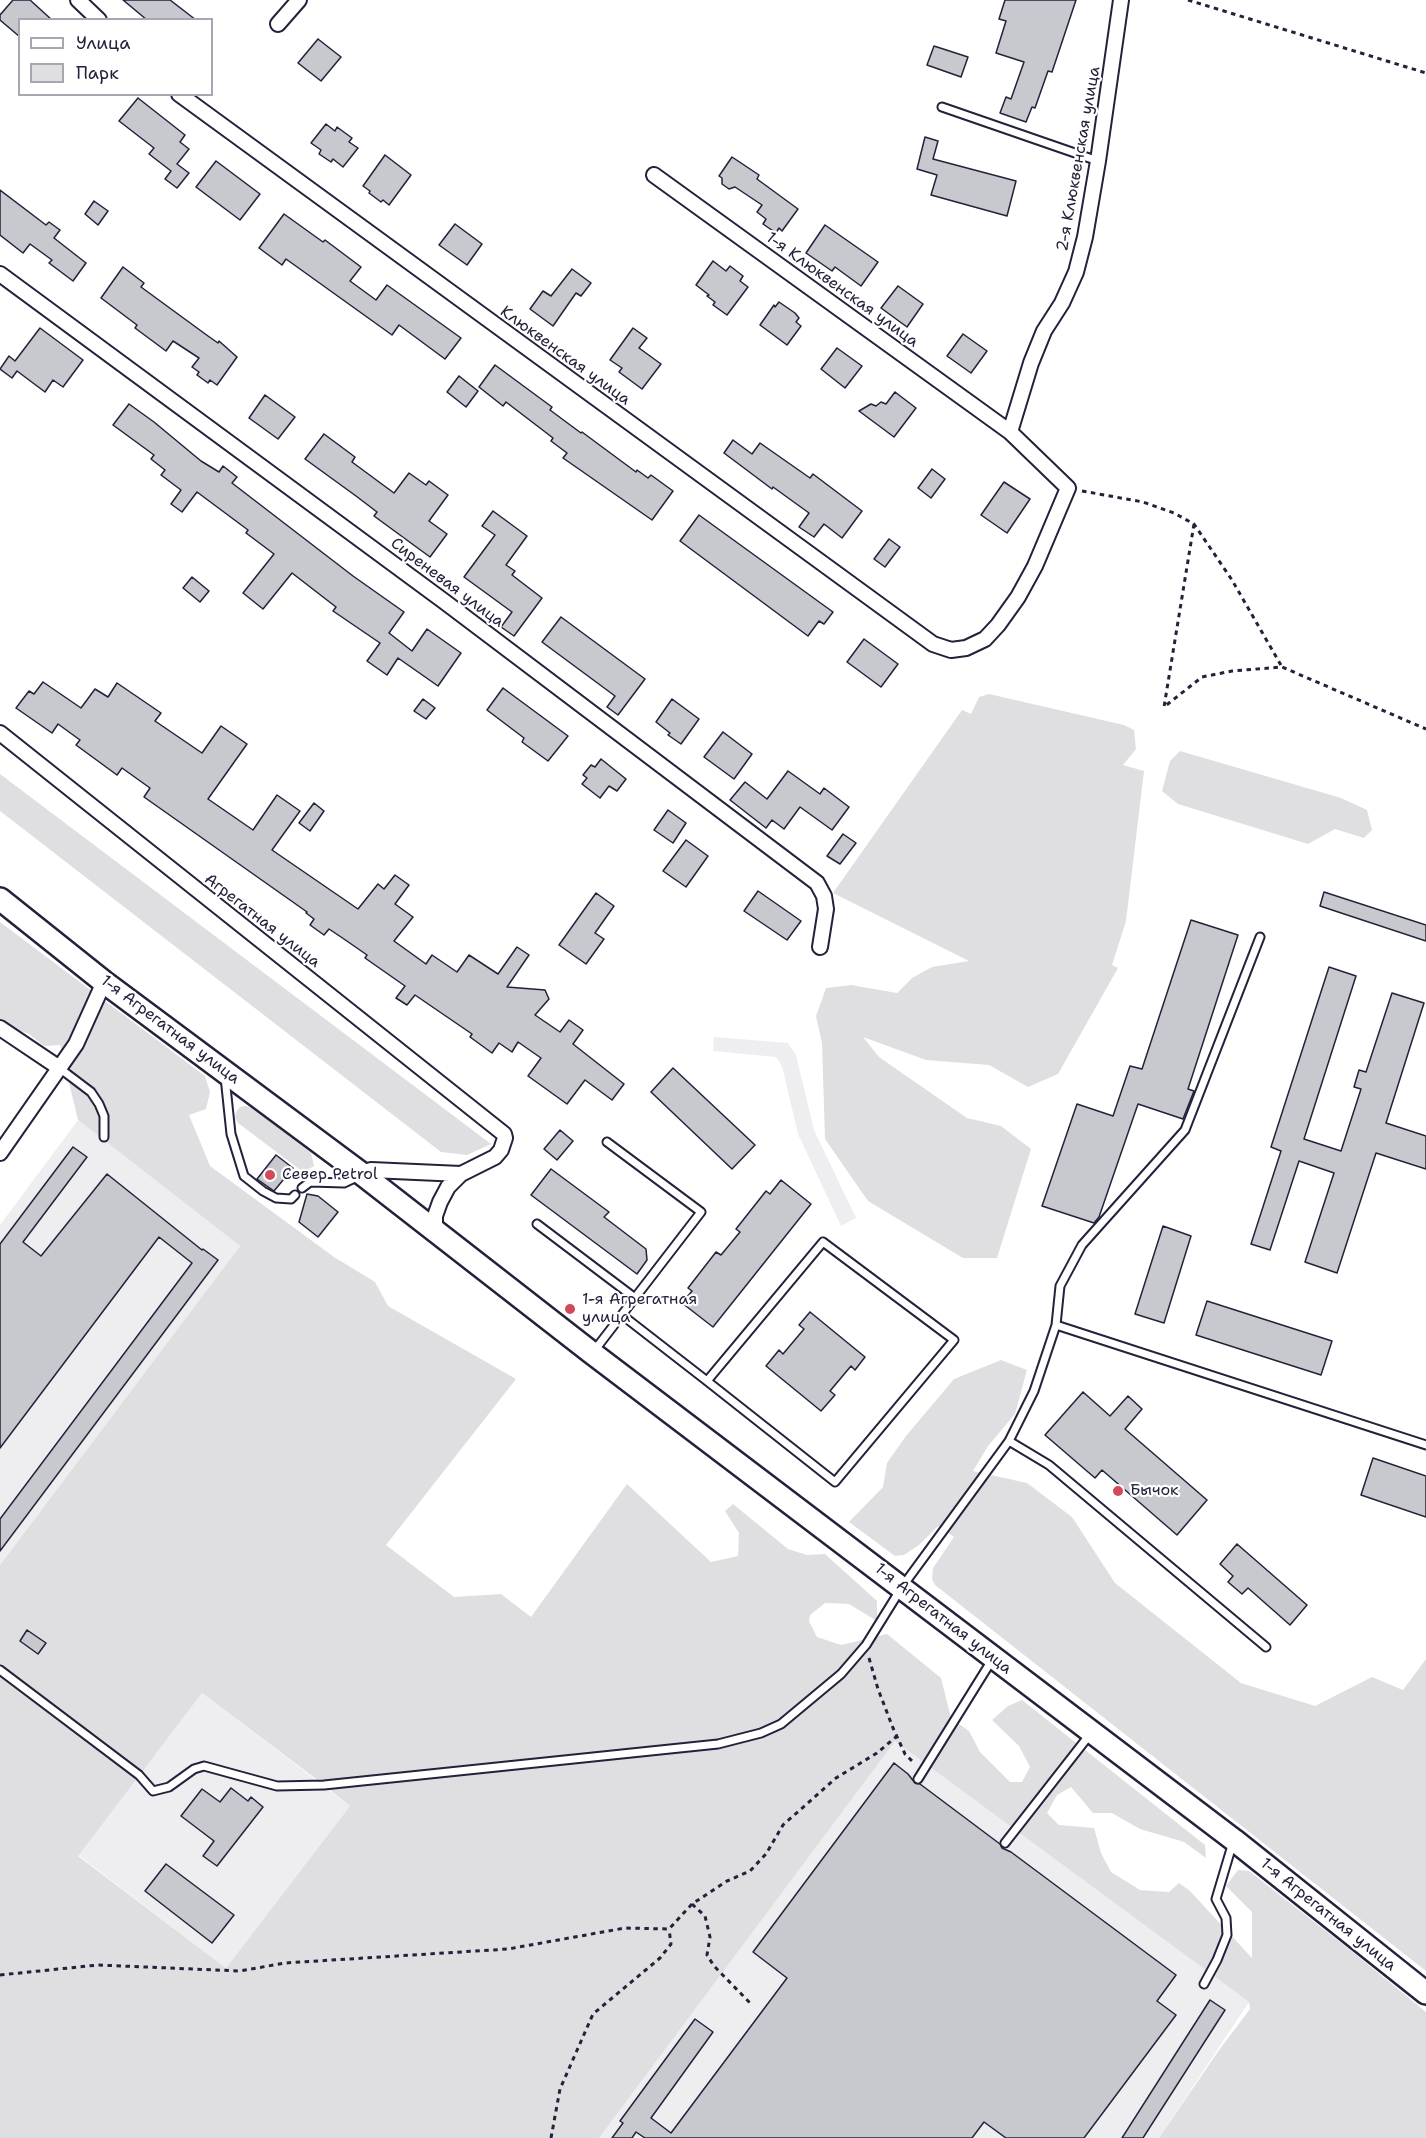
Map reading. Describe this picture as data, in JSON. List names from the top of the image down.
{
  "streets": {
    "main road": ["1-я Агрегатная улица"],
    "street": [
      "2-я Клюквенская улица",
      "1-я Клюквенская улица",
      "Клюквенская улица",
      "Сиреневая улица",
      "Агрегатная улица"
    ]
  },
  "crossings": [
    ["2-я Клюквенская улица", "1-я Клюквенская улица"]
  ],
  "places": ["Север Petrol", "1-я Агрегатная улица", "Бычок"],
  "legend": ["Улица", "Парк"]
}
